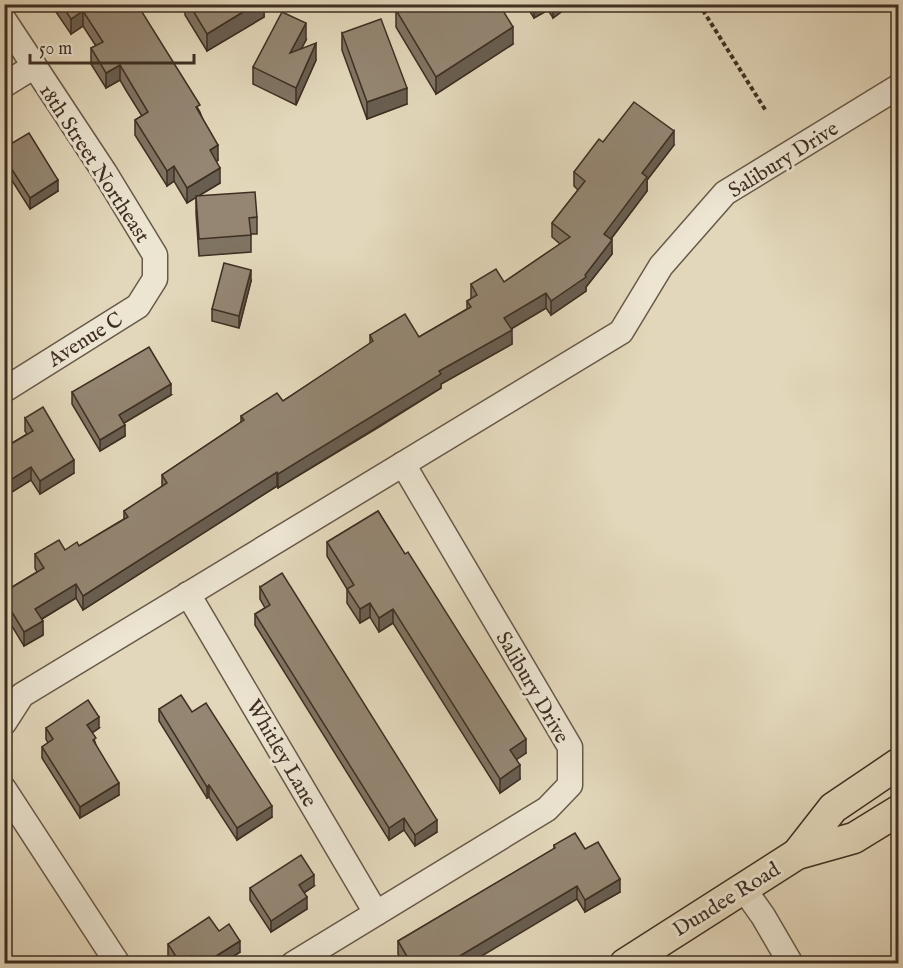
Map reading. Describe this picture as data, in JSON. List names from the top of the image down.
{
  "streets": {
    "main road": ["Dundee Road"],
    "street": [
      "Salibury Drive",
      "18th Street Northeast",
      "Avenue C",
      "Whitley Lane"
    ]
  },
  "crossings": [
    ["Salibury Drive", "Whitley Lane"],
    ["18th Street Northeast", "Avenue C"]
  ],
  "scale_bar": "50 m"
}
